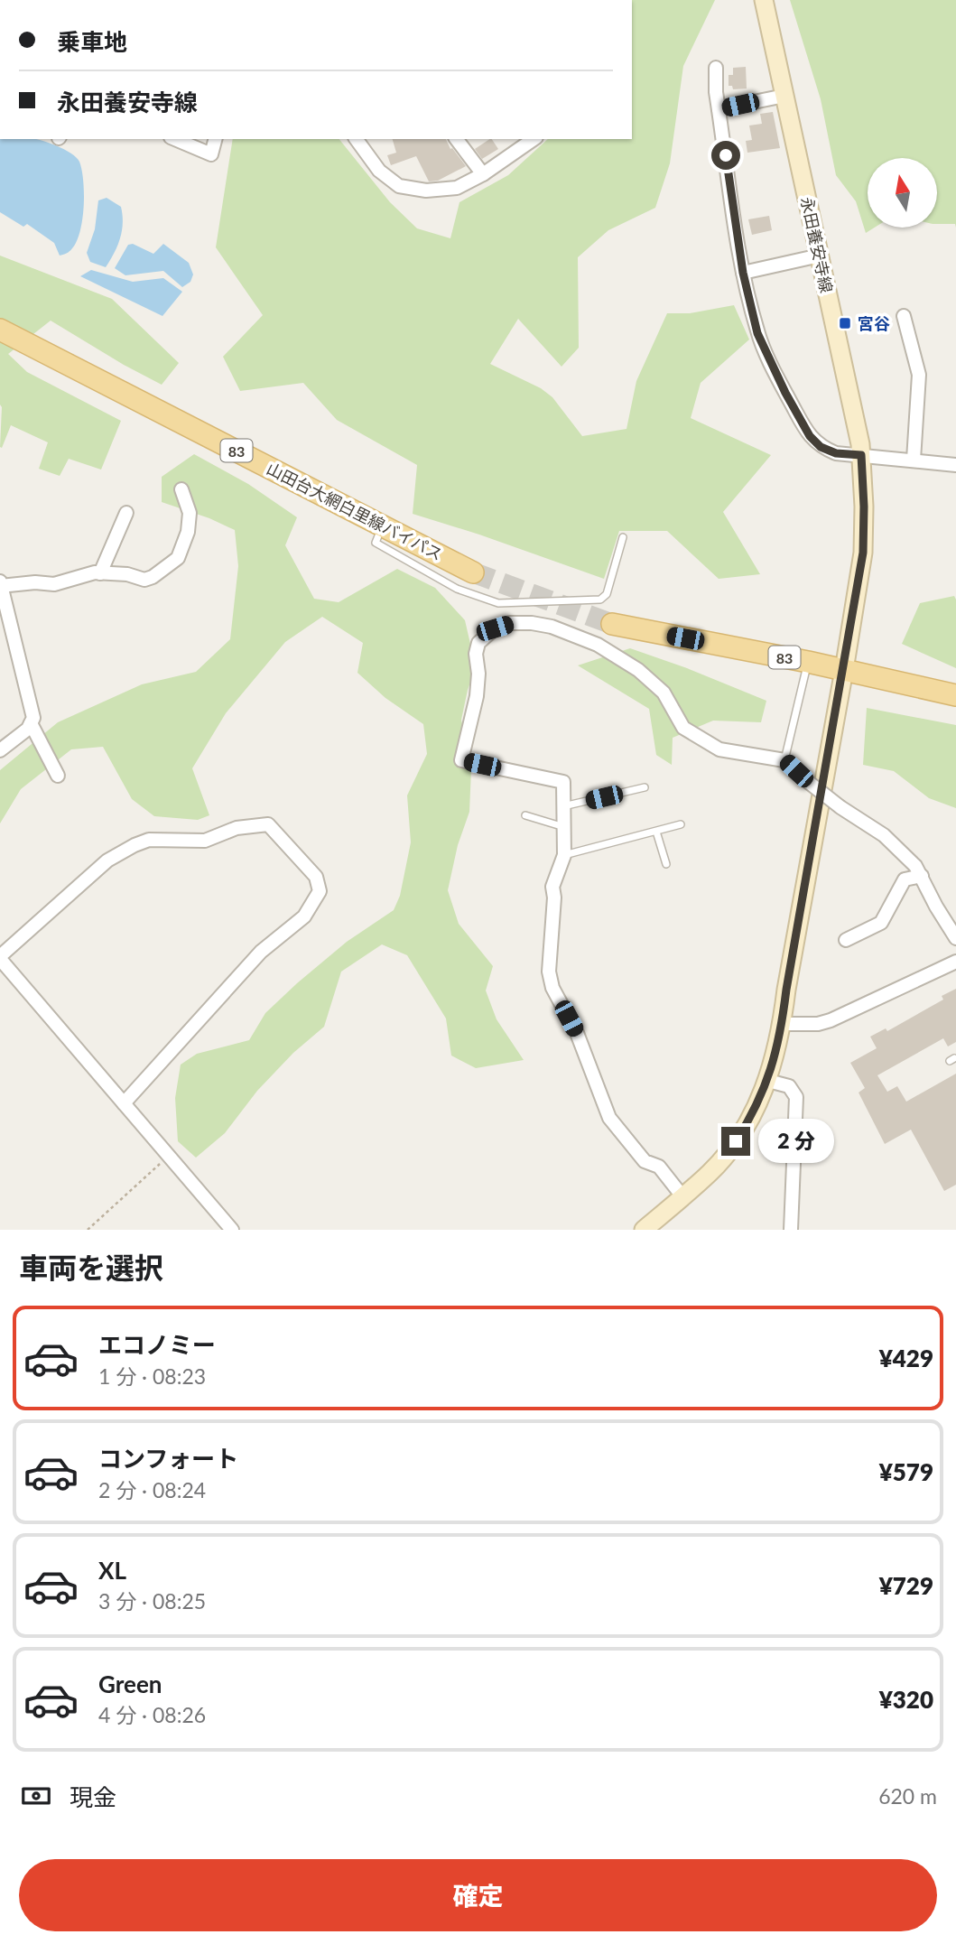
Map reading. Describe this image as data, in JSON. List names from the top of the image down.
{
  "streets": {
    "main road": ["83", "山田台大網白里線バイパス"],
    "street": ["永田養安寺線"]
  },
  "crossings": [
    ["永田養安寺線", "83"]
  ],
  "places": {
    "transit": ["宮谷"]
  },
  "north": "top",
  "page": {
    "banner": ["乗車地", "永田養安寺線"],
    "bubble": "2 分",
    "heading": "車両を選択",
    "list": [
      {
        "name": "エコノミー",
        "note": "1 分 · 08:23",
        "value": "¥429"
      },
      {
        "name": "コンフォート",
        "note": "2 分 · 08:24",
        "value": "¥579"
      },
      {
        "name": "XL",
        "note": "3 分 · 08:25",
        "value": "¥729"
      },
      {
        "name": "Green",
        "note": "4 分 · 08:26",
        "value": "¥320"
      }
    ],
    "pay": ["現金", "620 m"],
    "buttons": "確定"
  }
}
